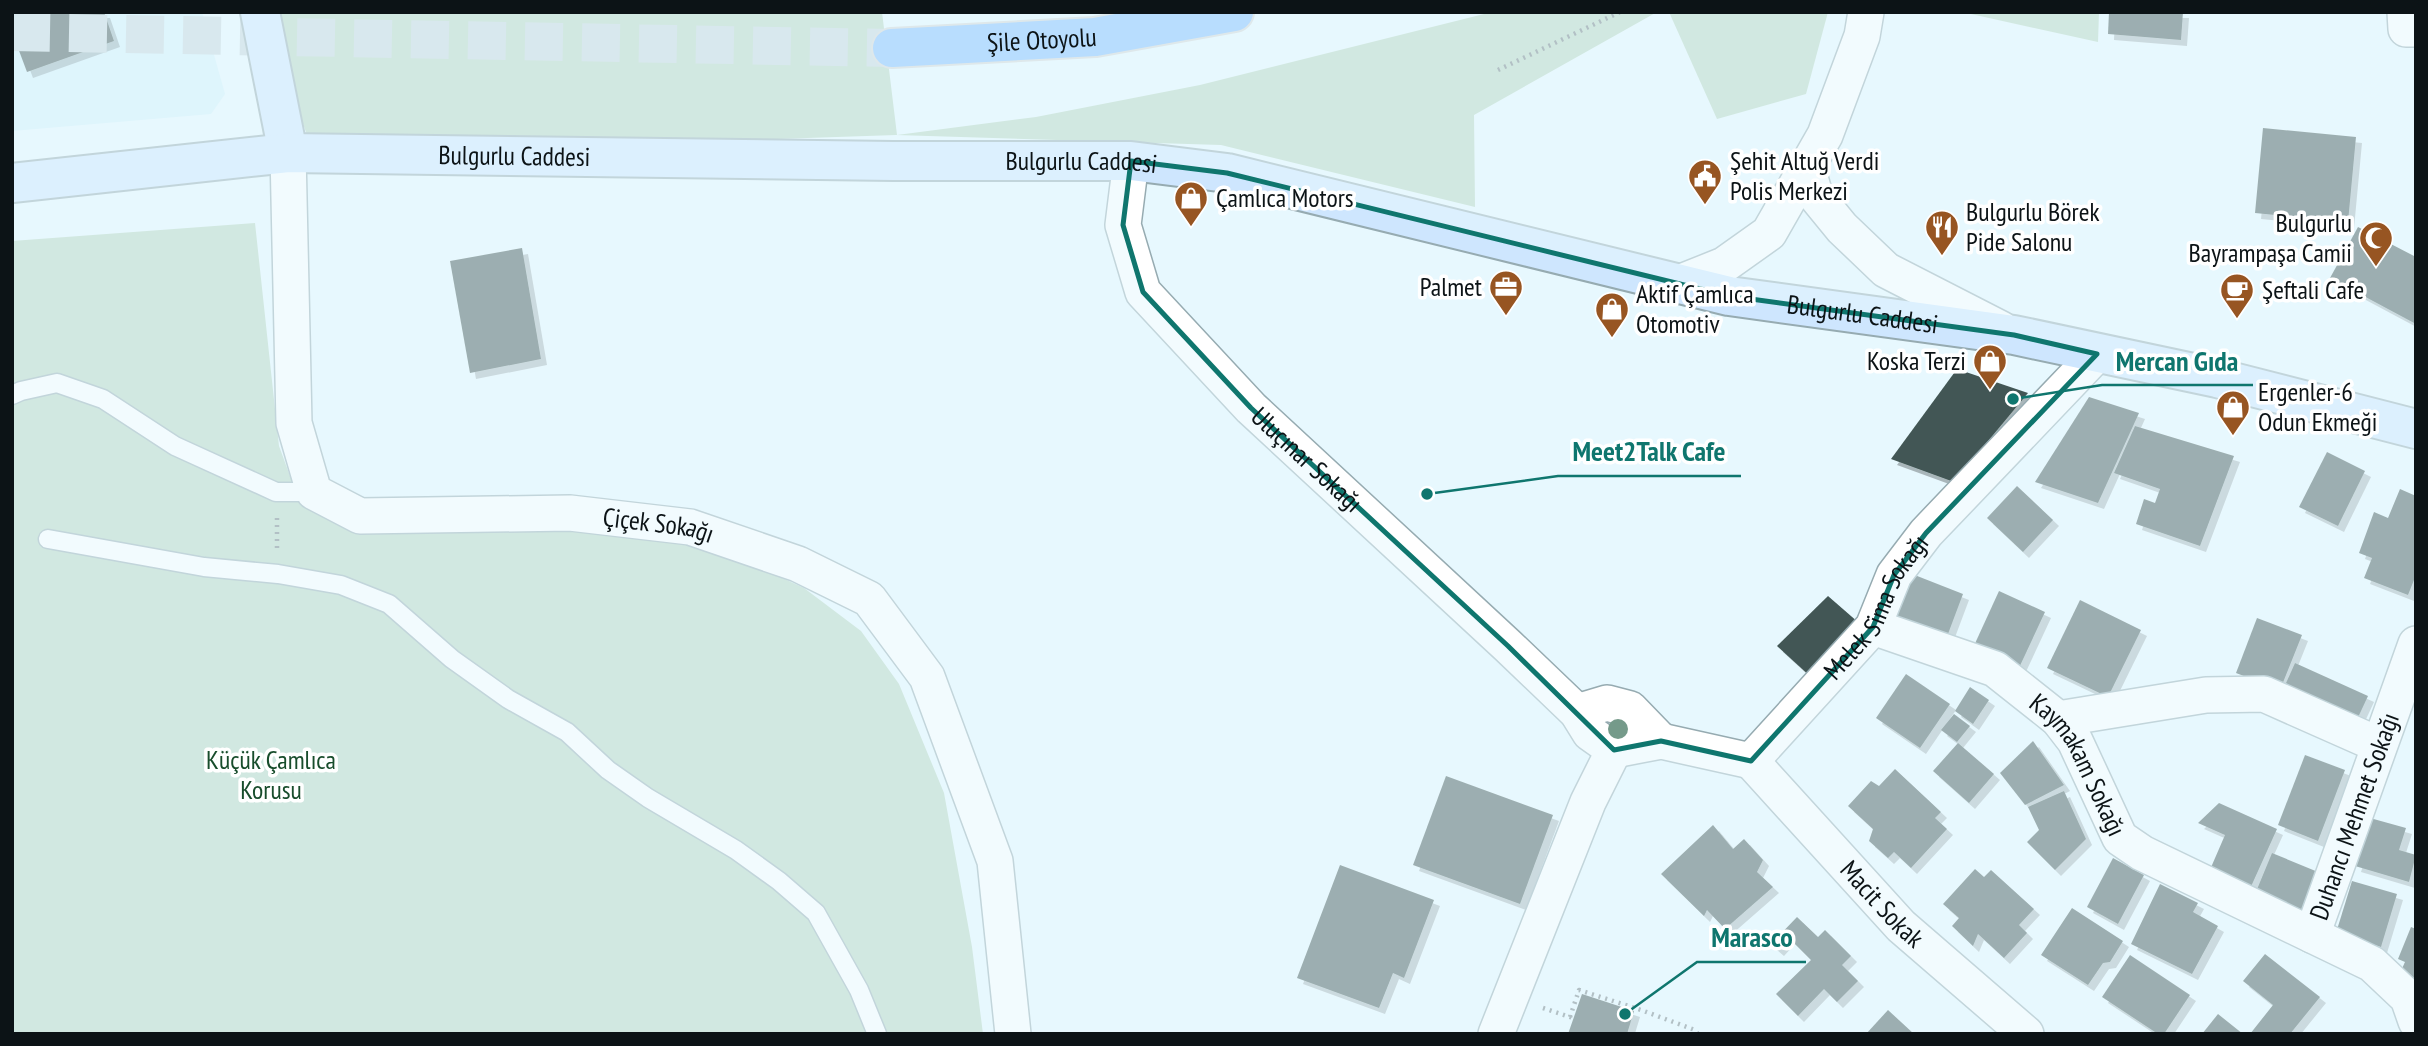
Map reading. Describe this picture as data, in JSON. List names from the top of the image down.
{
  "streets": {
    "highway": ["Şile Otoyolu"],
    "main road": ["Bulgurlu Caddesi"],
    "street": [
      "Uluçınar Sokağı",
      "Çiçek Sokağı",
      "Melek Sima Sokağı",
      "Kaymakam Sokağı",
      "Duhancı Mehmet Sokağı",
      "Macit Sokak"
    ]
  },
  "crossings": [
    ["Bulgurlu Caddesi", "Uluçınar Sokağı"],
    ["Bulgurlu Caddesi", "Melek Sima Sokağı"],
    ["Melek Sima Sokağı", "Kaymakam Sokağı"],
    ["Melek Sima Sokağı", "Macit Sokak"],
    ["Kaymakam Sokağı", "Duhancı Mehmet Sokağı"]
  ],
  "parks": ["Küçük Çamlıca Korusu"],
  "places": {
    "public building": ["Şehit Altuğ Verdi Polis Merkezi"],
    "shop": [
      "Çamlıca Motors",
      "Aktif Çamlıca Otomotiv",
      "Koska Terzi",
      "Ergenler-6 Odun Ekmeği"
    ],
    "restaurant": ["Bulgurlu Börek Pide Salonu"],
    "mosque": ["Bulgurlu Bayrampaşa Camii"],
    "office": ["Palmet"],
    "cafe": ["Şeftali Cafe"],
    "other": ["Mercan Gıda", "Meet2Talk Cafe", "Marasco"]
  }
}
